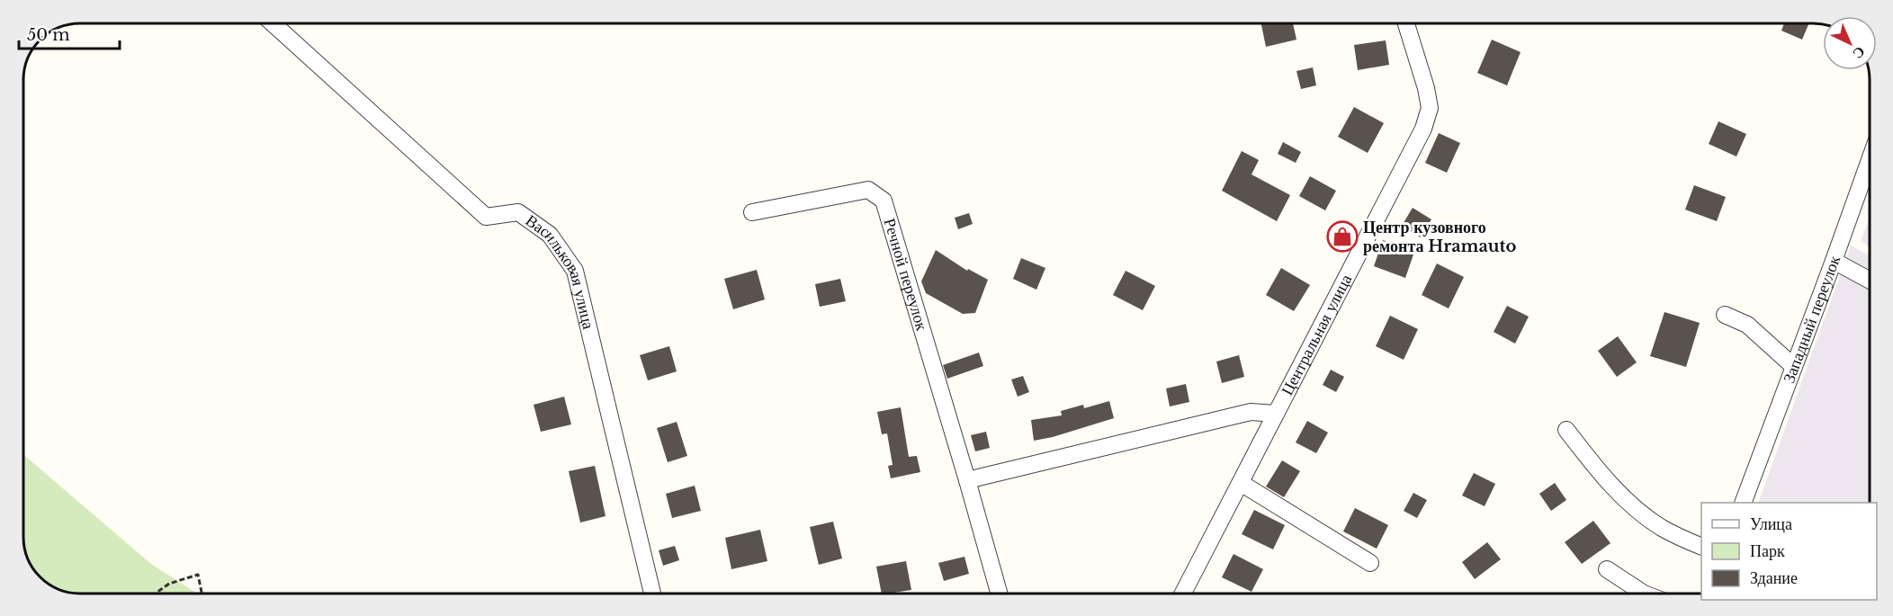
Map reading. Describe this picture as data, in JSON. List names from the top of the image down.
{
  "streets": {
    "street": [
      "Васильковая улица",
      "Речной переулок",
      "Западный переулок",
      "Центральная улица"
    ]
  },
  "crossings": [
    ["Речной переулок", "Центральная улица"]
  ],
  "places": {
    "shop": ["Центр кузовного ремонта Hramauto"]
  },
  "legend": ["Улица", "Парк", "Здание"],
  "scale_bar": "50 m",
  "north": "bottom right"
}
